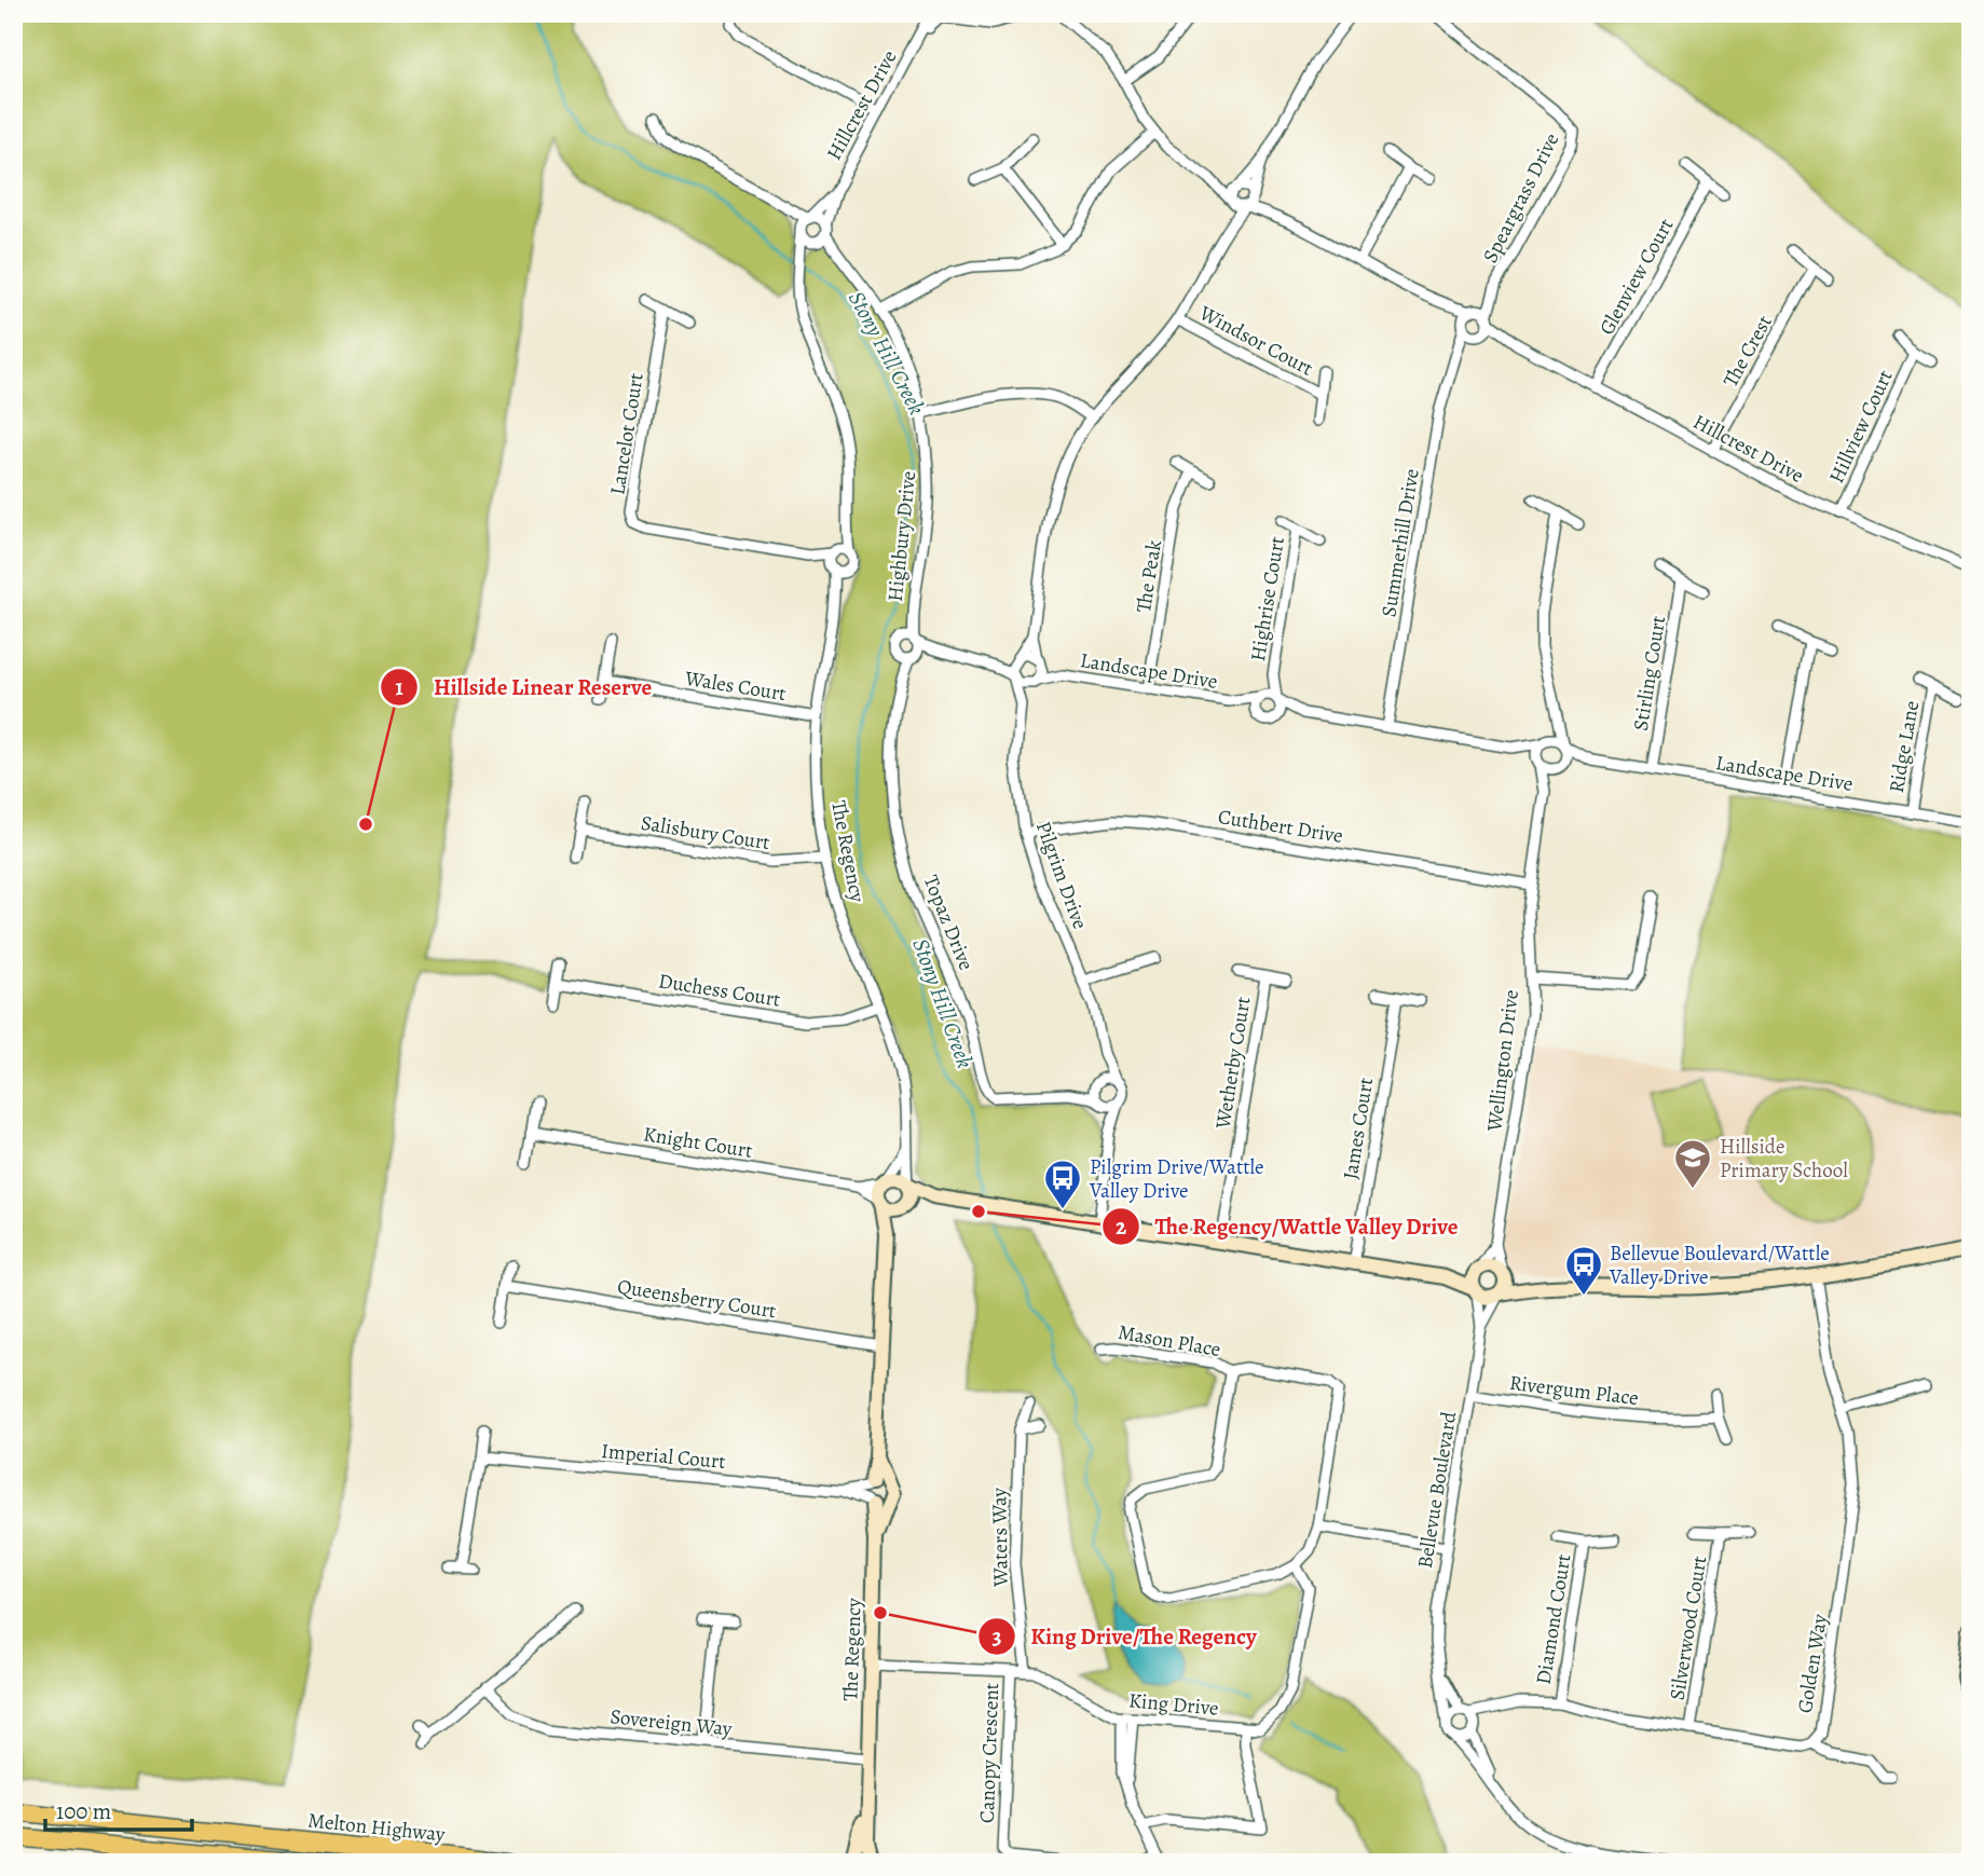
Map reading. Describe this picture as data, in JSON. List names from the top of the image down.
{
  "streets": {
    "highway": ["Melton Highway"],
    "street": [
      "Hillcrest Drive",
      "Speargrass Drive",
      "Glenview Court",
      "Windsor Court",
      "The Crest",
      "Hillview Court",
      "Lancelot Court",
      "Highbury Drive",
      "Summerhill Drive",
      "The Peak",
      "Highrise Court",
      "Landscape Drive",
      "Stirling Court",
      "Wales Court",
      "Ridge Lane",
      "Cuthbert Drive",
      "Salisbury Court",
      "The Regency",
      "Pilgrim Drive",
      "Topaz Drive",
      "Duchess Court",
      "Wellington Drive",
      "Wetherby Court",
      "James Court",
      "Knight Court",
      "Queensberry Court",
      "Mason Place",
      "Rivergum Place",
      "Imperial Court",
      "Bellevue Boulevard",
      "Waters Way",
      "Diamond Court",
      "Silverwood Court",
      "Golden Way",
      "King Drive",
      "Sovereign Way",
      "Canopy Crescent"
    ]
  },
  "crossings": [
    ["Hillcrest Drive", "Speargrass Drive"],
    ["Hillcrest Drive", "Glenview Court"],
    ["Hillcrest Drive", "The Crest"],
    ["Hillcrest Drive", "Hillview Court"],
    ["Hillcrest Drive", "Highbury Drive"],
    ["Hillcrest Drive", "Summerhill Drive"],
    ["Speargrass Drive", "Summerhill Drive"],
    ["Lancelot Court", "The Regency"],
    ["The Peak", "Landscape Drive"],
    ["Highrise Court", "Landscape Drive"],
    ["Landscape Drive", "Stirling Court"],
    ["Landscape Drive", "Ridge Lane"],
    ["Landscape Drive", "Pilgrim Drive"],
    ["Landscape Drive", "Wellington Drive"],
    ["Wales Court", "The Regency"],
    ["Cuthbert Drive", "Pilgrim Drive"],
    ["Cuthbert Drive", "Wellington Drive"],
    ["Salisbury Court", "The Regency"],
    ["The Regency", "Duchess Court"],
    ["The Regency", "Knight Court"],
    ["The Regency", "Queensberry Court"],
    ["The Regency", "Imperial Court"],
    ["The Regency", "King Drive"],
    ["The Regency", "Sovereign Way"],
    ["Pilgrim Drive", "Topaz Drive"],
    ["Wellington Drive", "Bellevue Boulevard"],
    ["Rivergum Place", "Bellevue Boulevard"],
    ["Bellevue Boulevard", "Golden Way"],
    ["Waters Way", "King Drive"],
    ["Diamond Court", "Golden Way"],
    ["Silverwood Court", "Golden Way"],
    ["King Drive", "Canopy Crescent"]
  ],
  "water": ["Stony Hill Creek"],
  "places": {
    "other": ["Hillside Linear Reserve", "The Regency/Wattle Valley Drive", "King Drive/The Regency"],
    "school or university": ["Hillside Primary School"],
    "bus stop": ["Pilgrim Drive/Wattle Valley Drive", "Bellevue Boulevard/Wattle Valley Drive"]
  },
  "scale_bar": "100 m"
}
